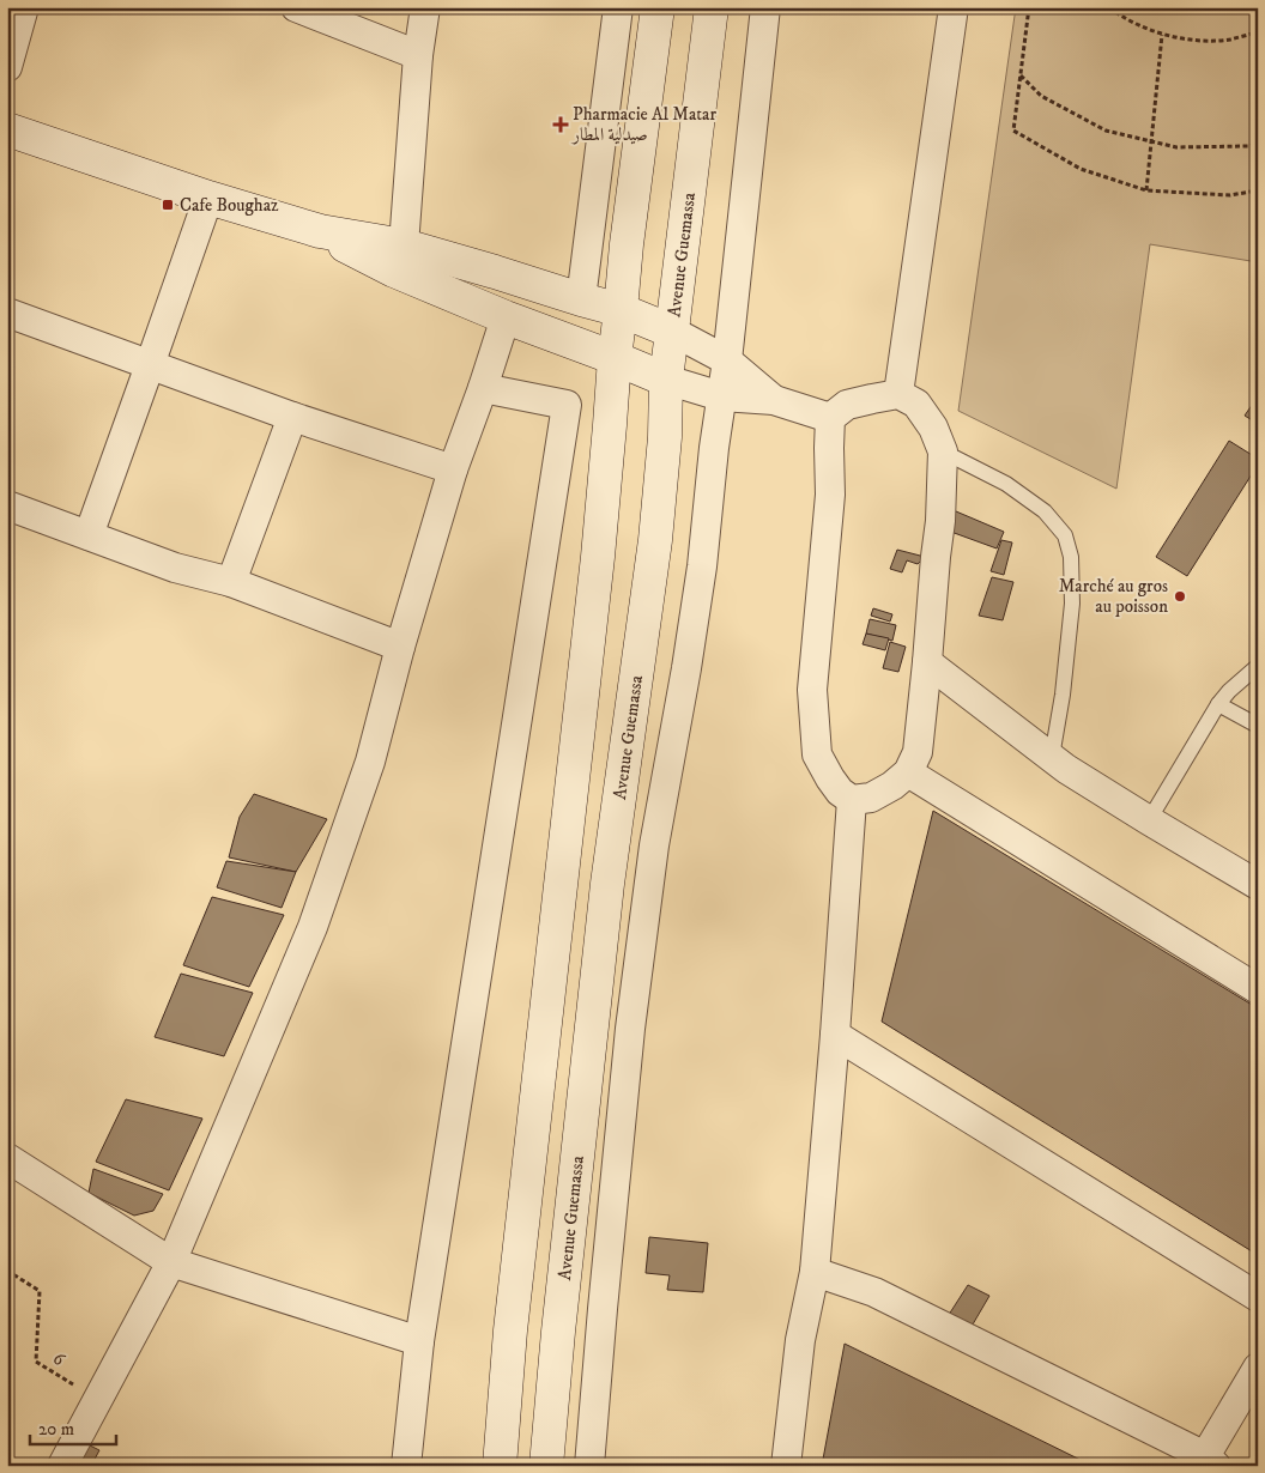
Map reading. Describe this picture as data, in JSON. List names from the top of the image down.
{
  "streets": {
    "main road": ["Avenue Guemassa"],
    "path": ["6"]
  },
  "places": {
    "health": ["Pharmacie Al Matar صيدلية المطار"],
    "transit": ["Cafe Boughaz"],
    "other": ["Marché au gros au poisson"]
  },
  "scale_bar": "20 m"
}
